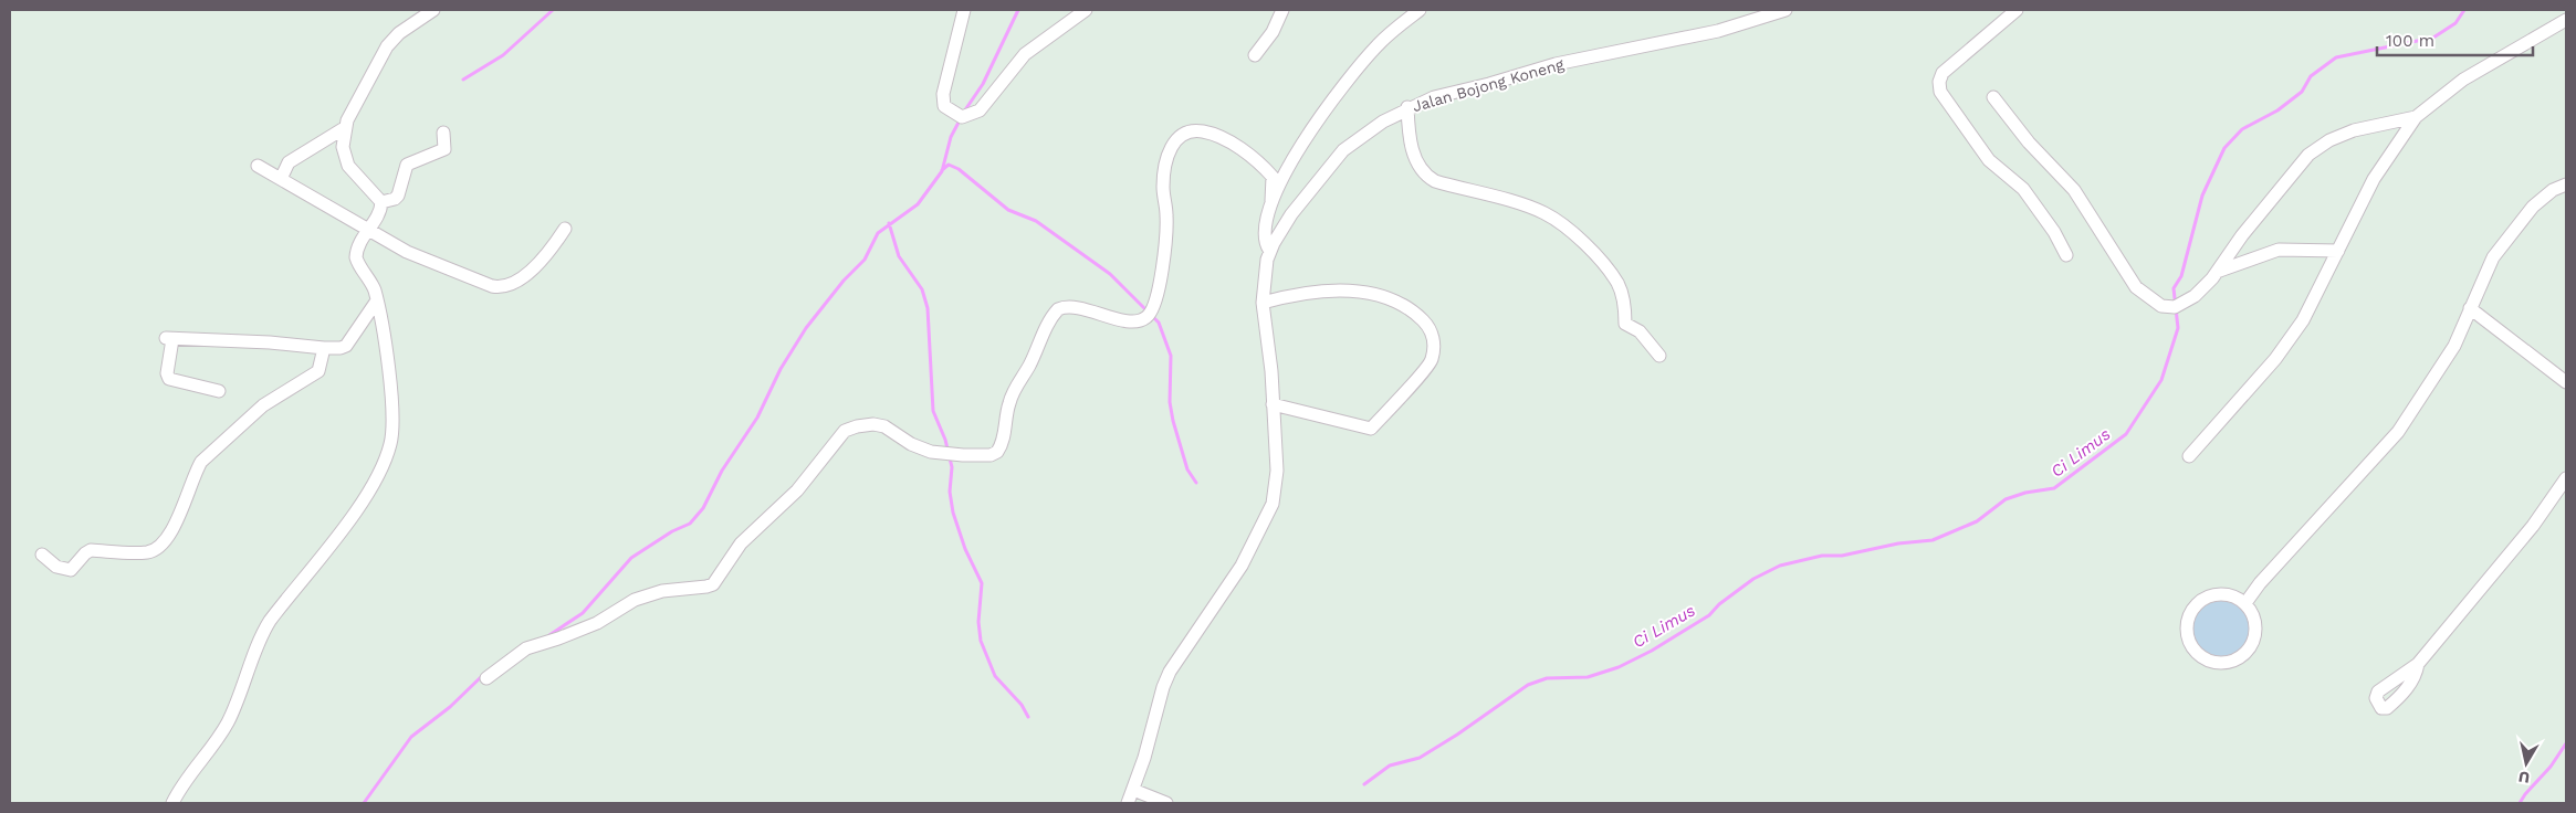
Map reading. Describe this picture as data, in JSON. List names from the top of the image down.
{
  "streets": {
    "street": ["Jalan Bojong Koneng"]
  },
  "water": ["Ci Limus"],
  "scale_bar": "100 m",
  "north": "bottom"
}
